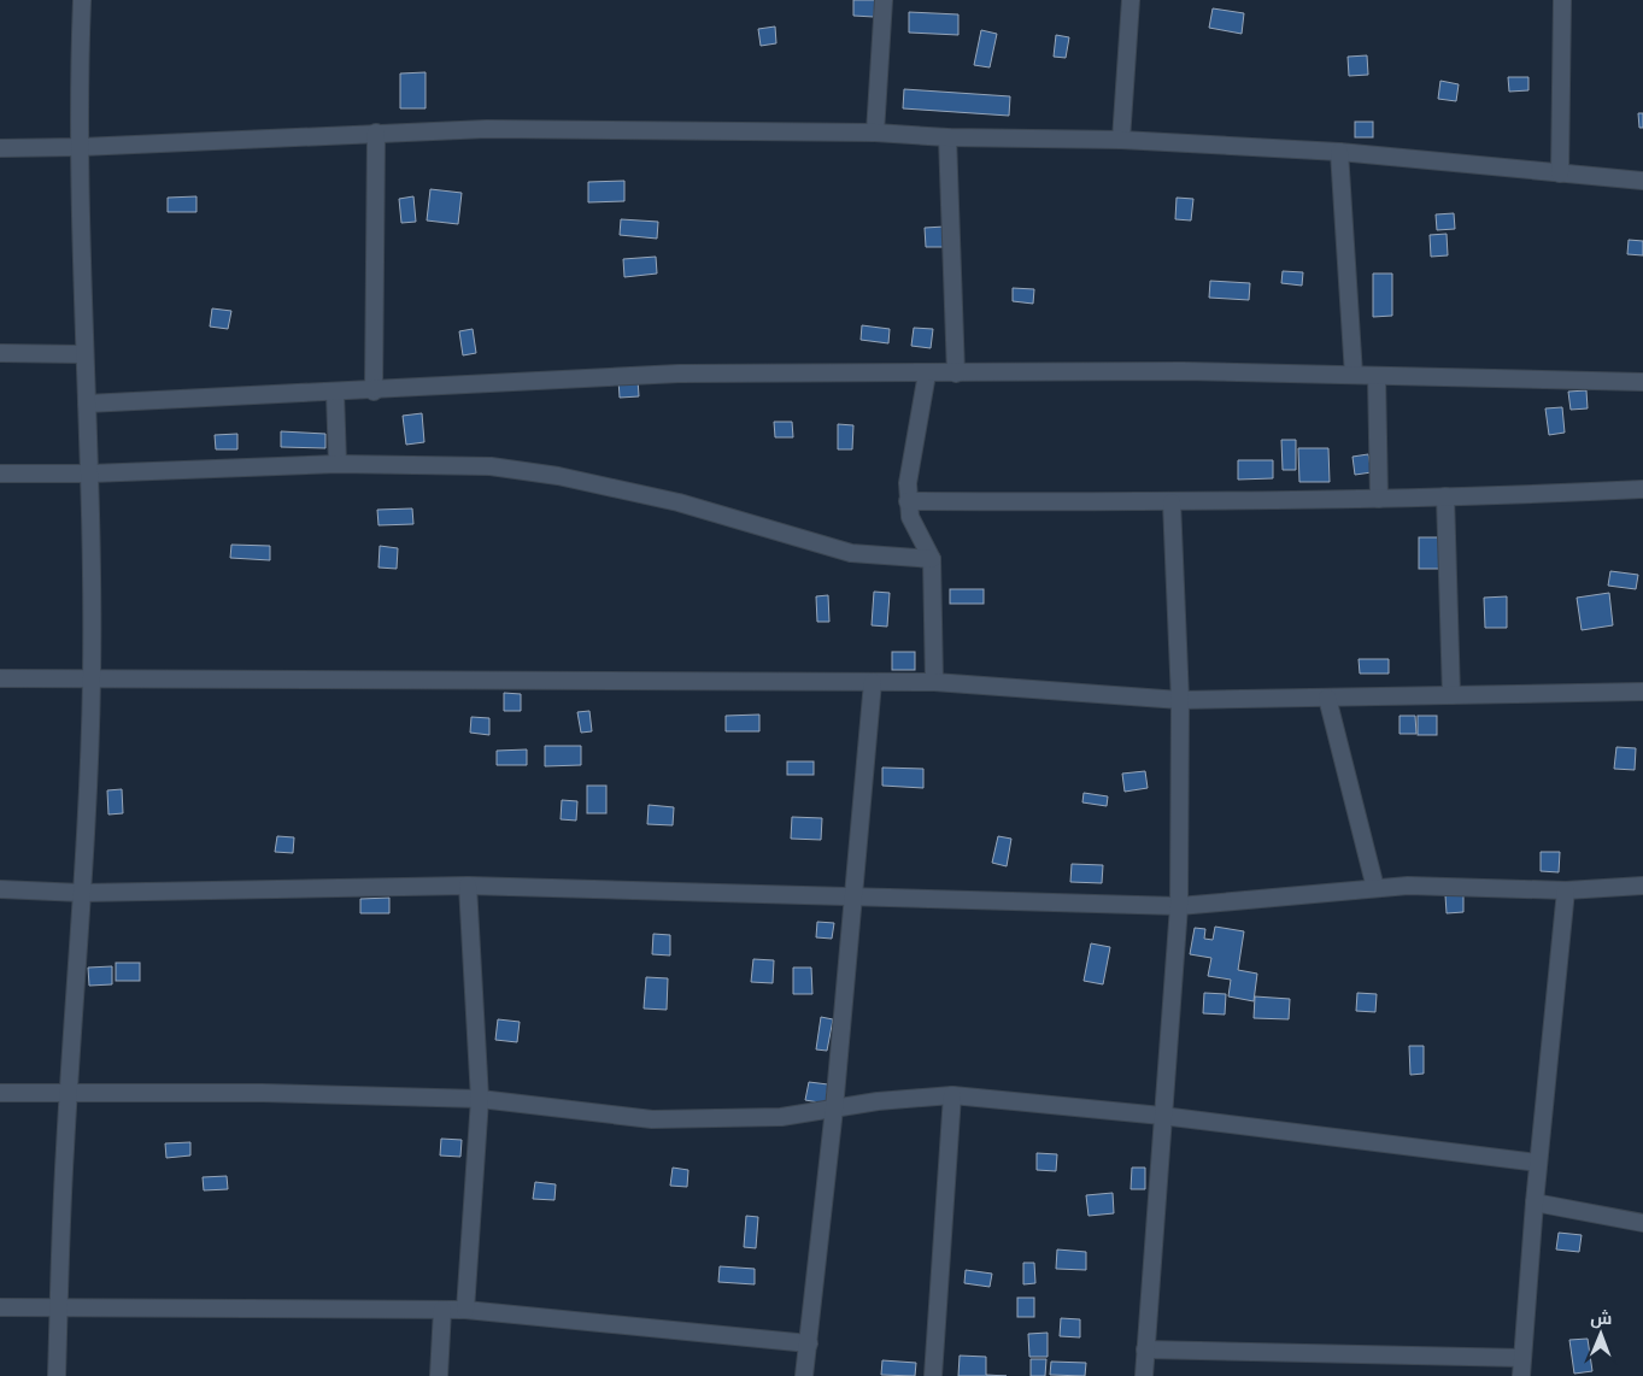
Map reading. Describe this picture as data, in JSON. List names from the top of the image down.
{
  "north": "top"
}
